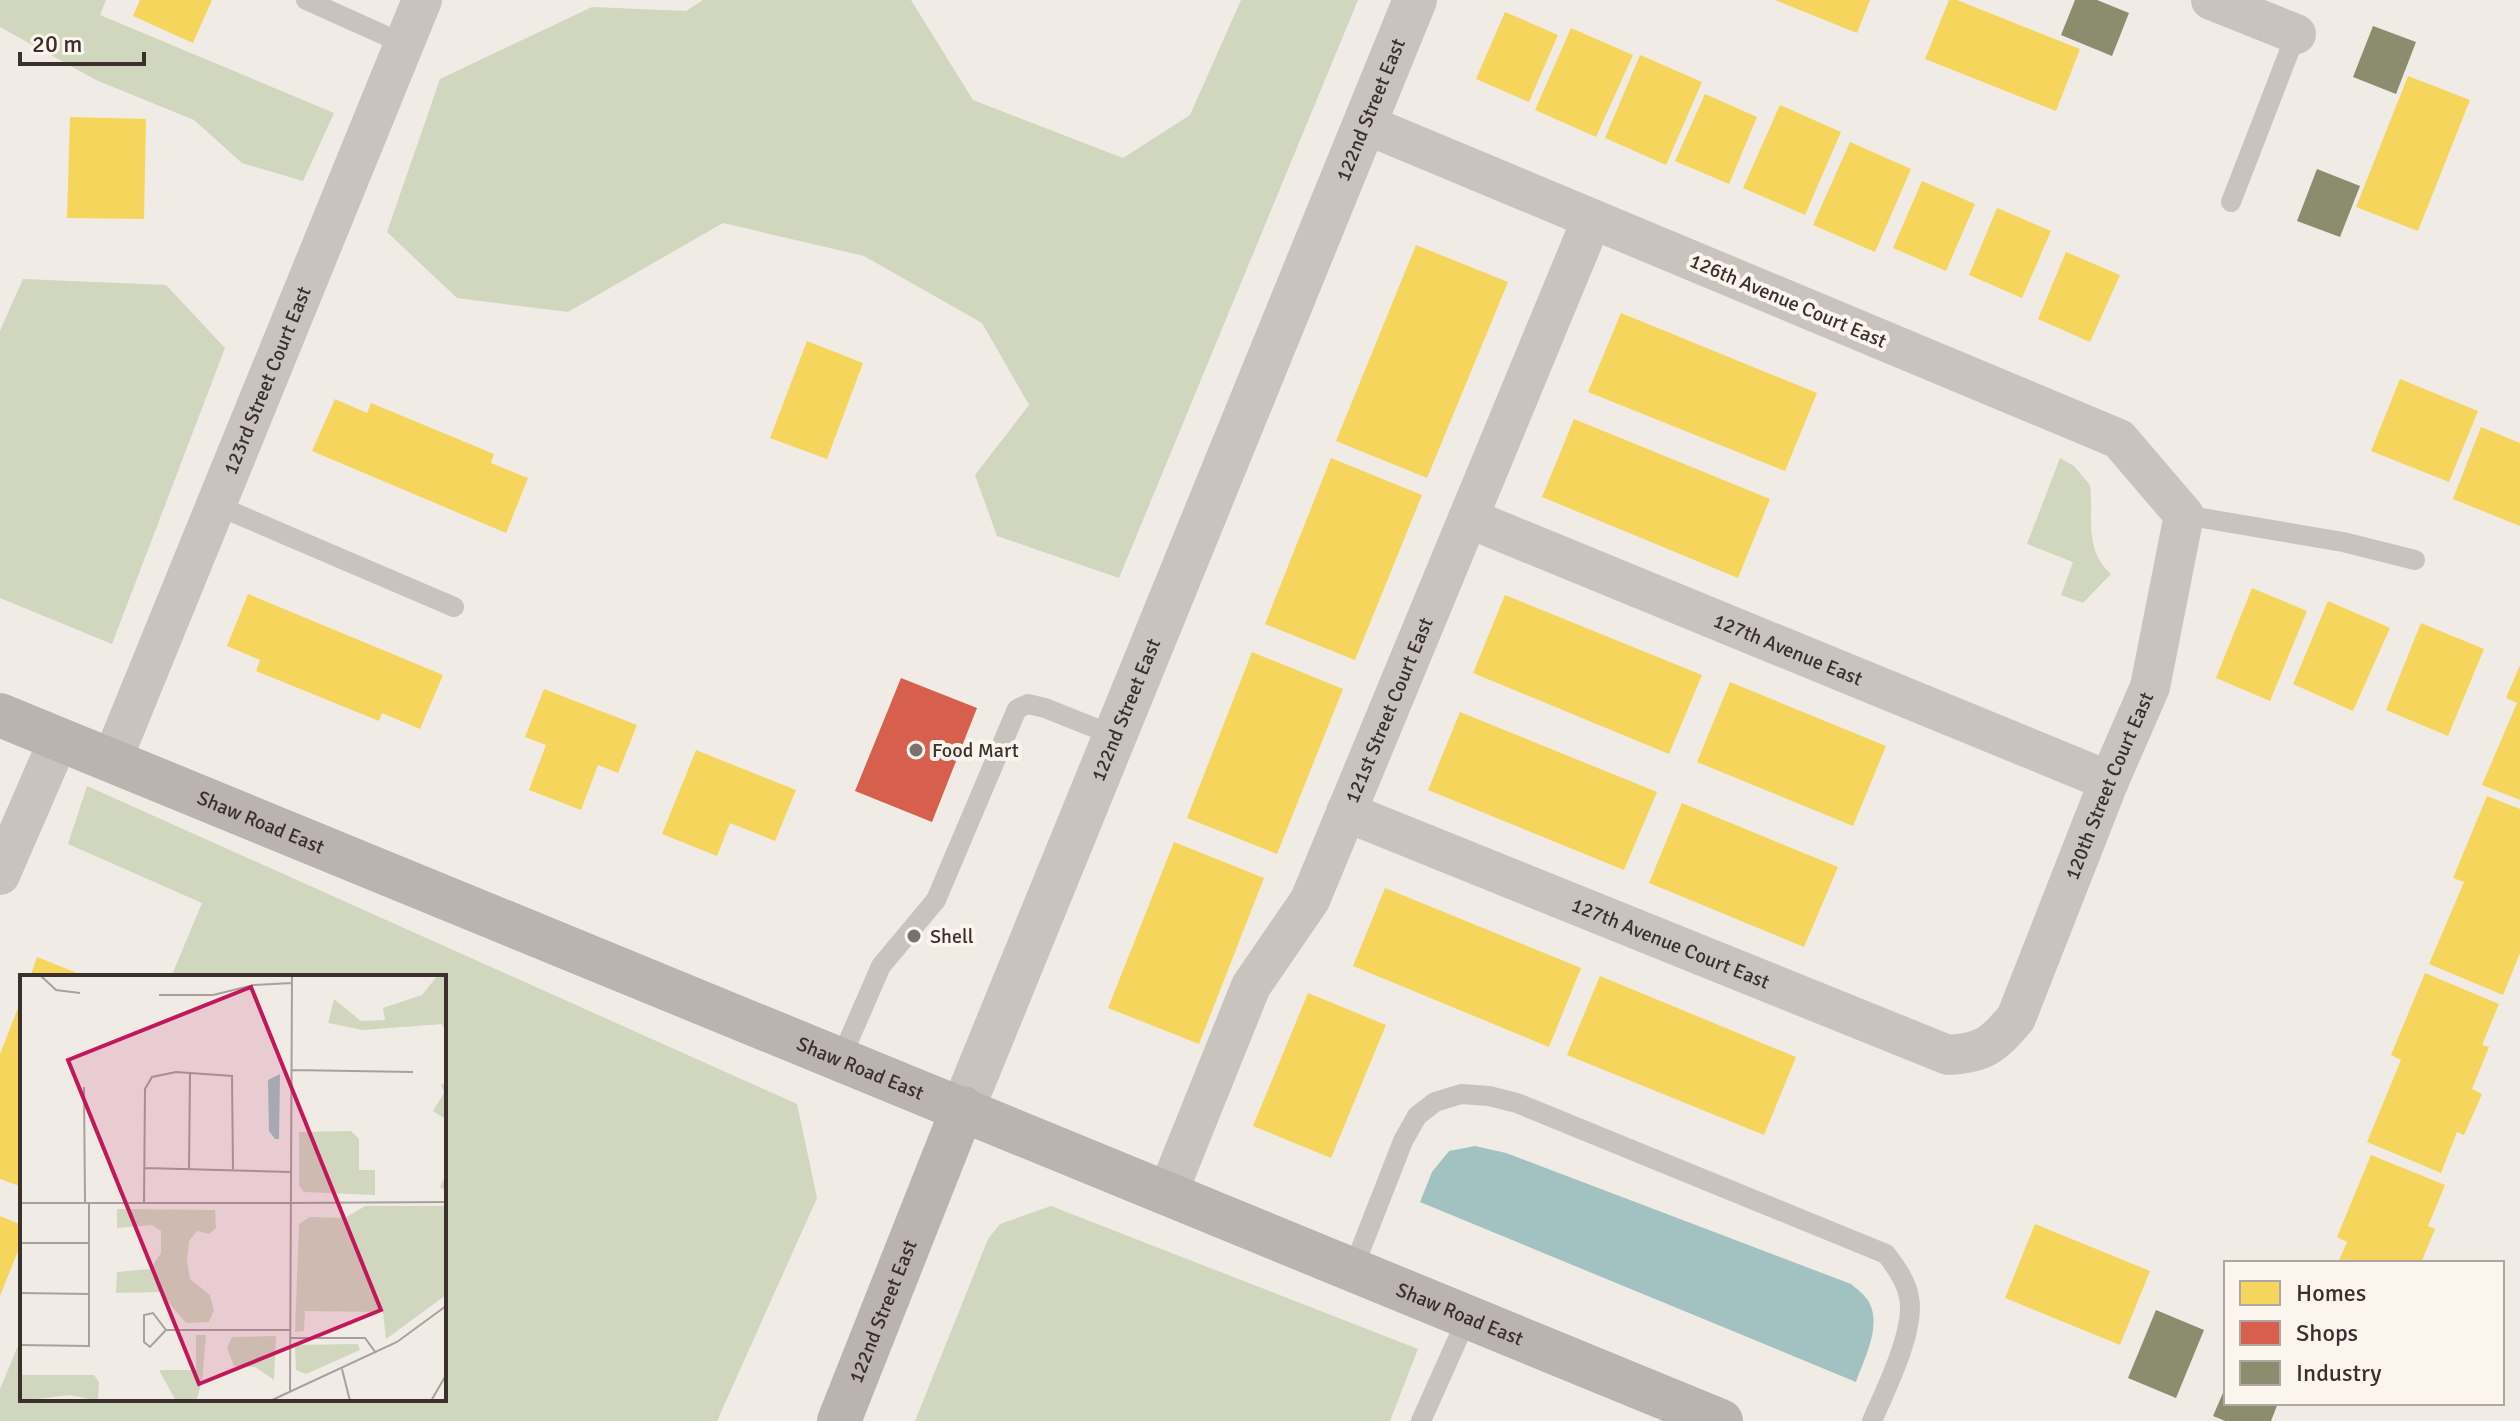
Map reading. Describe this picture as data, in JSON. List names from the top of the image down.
{
  "streets": {
    "main road": ["122nd Street East", "Shaw Road East"],
    "street": [
      "126th Avenue Court East",
      "123rd Street Court East",
      "127th Avenue East",
      "121st Street Court East",
      "120th Street Court East",
      "127th Avenue Court East"
    ]
  },
  "crossings": [
    ["122nd Street East", "126th Avenue Court East"],
    ["122nd Street East", "Shaw Road East"],
    ["126th Avenue Court East", "121st Street Court East"],
    ["126th Avenue Court East", "120th Street Court East"],
    ["123rd Street Court East", "Shaw Road East"],
    ["127th Avenue East", "121st Street Court East"],
    ["127th Avenue East", "120th Street Court East"],
    ["121st Street Court East", "Shaw Road East"],
    ["121st Street Court East", "127th Avenue Court East"],
    ["120th Street Court East", "127th Avenue Court East"]
  ],
  "places": ["Food Mart", "Shell"],
  "legend": ["Homes", "Shops", "Industry"],
  "scale_bar": "20 m"
}
